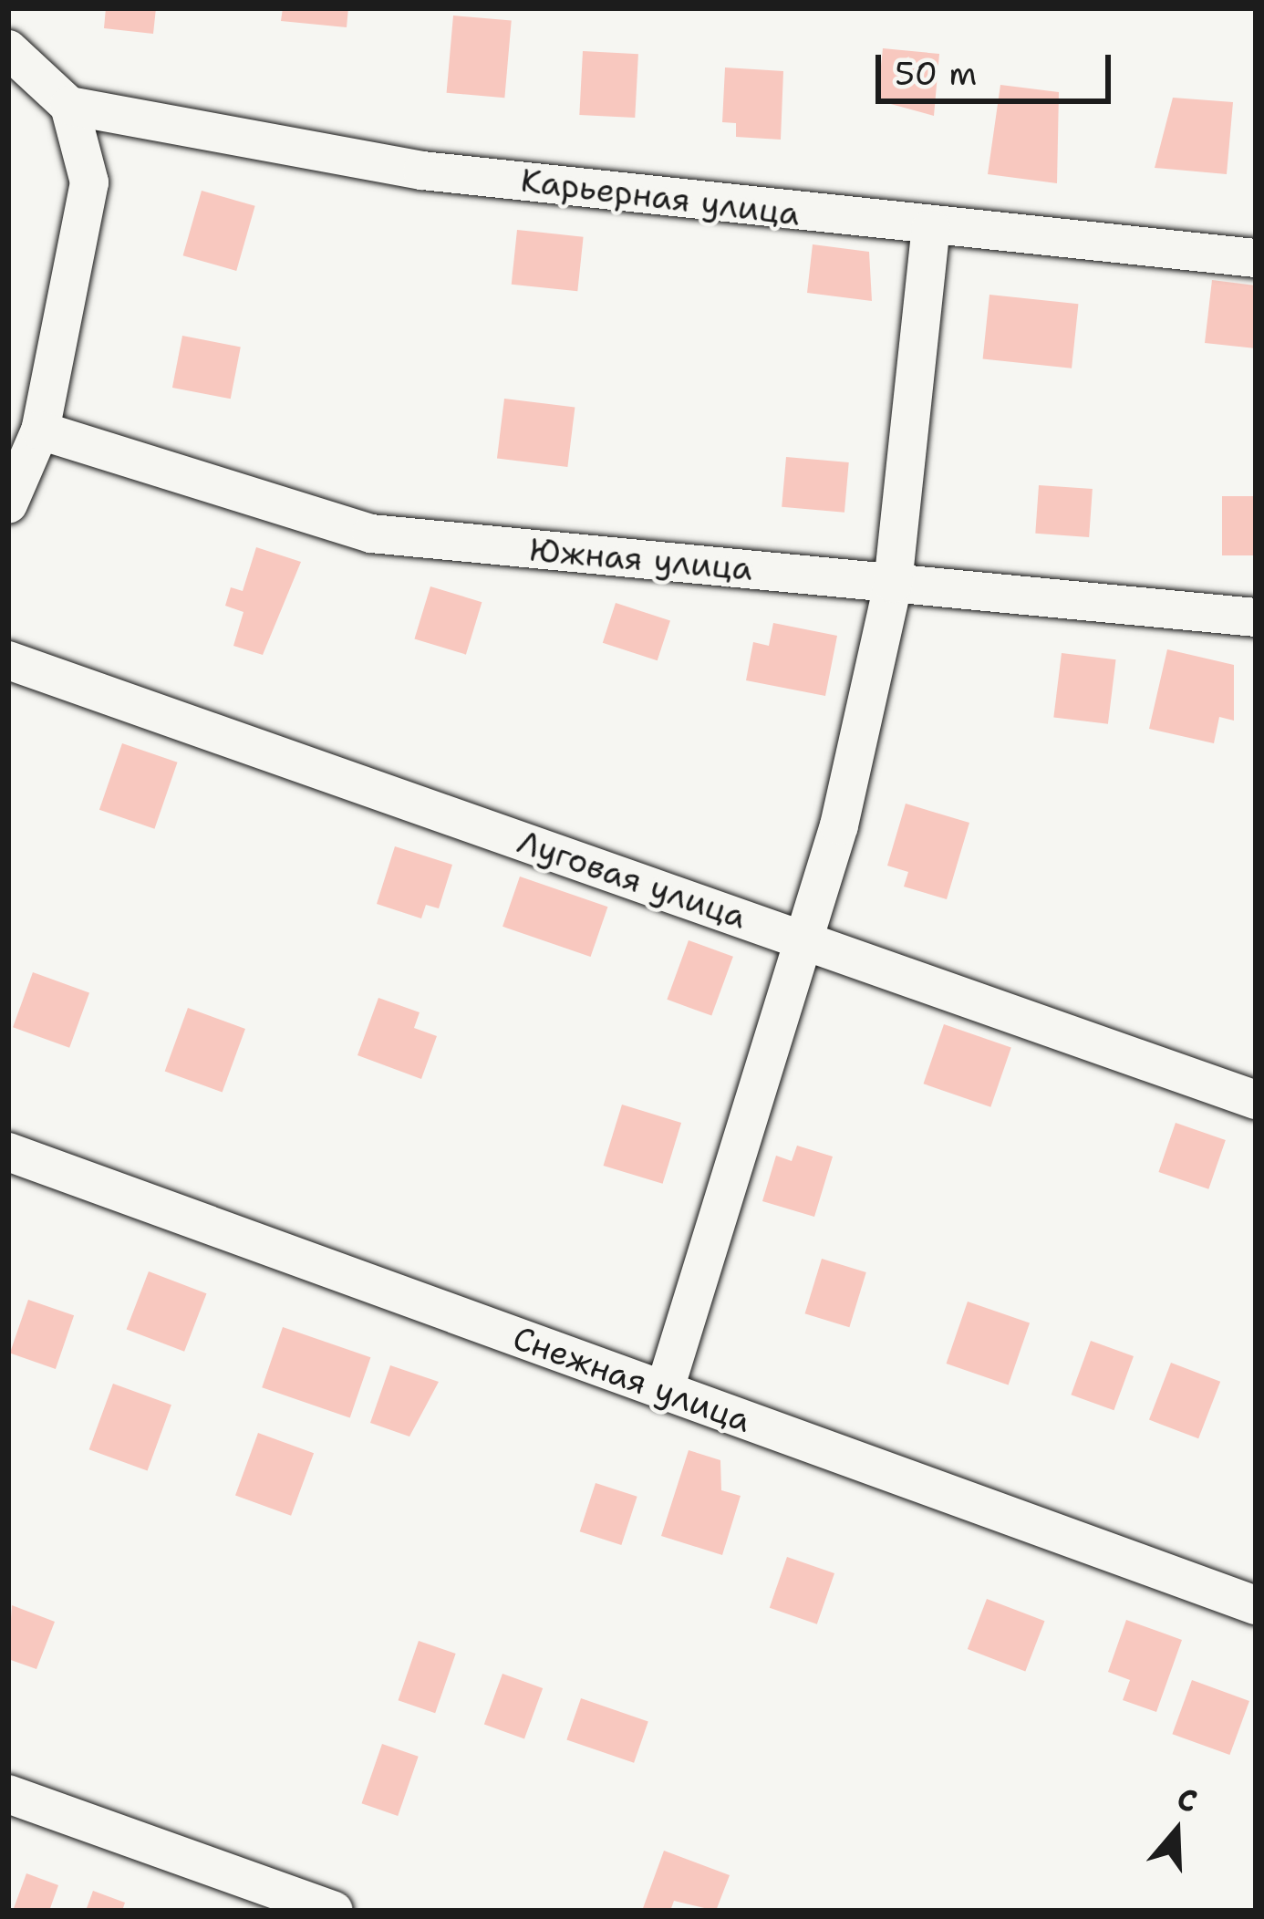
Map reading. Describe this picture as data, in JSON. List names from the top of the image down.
{
  "streets": {
    "street": [
      "Карьерная улица",
      "Южная улица",
      "Луговая улица",
      "Снежная улица"
    ]
  },
  "scale_bar": "50 m",
  "north": "top"
}
